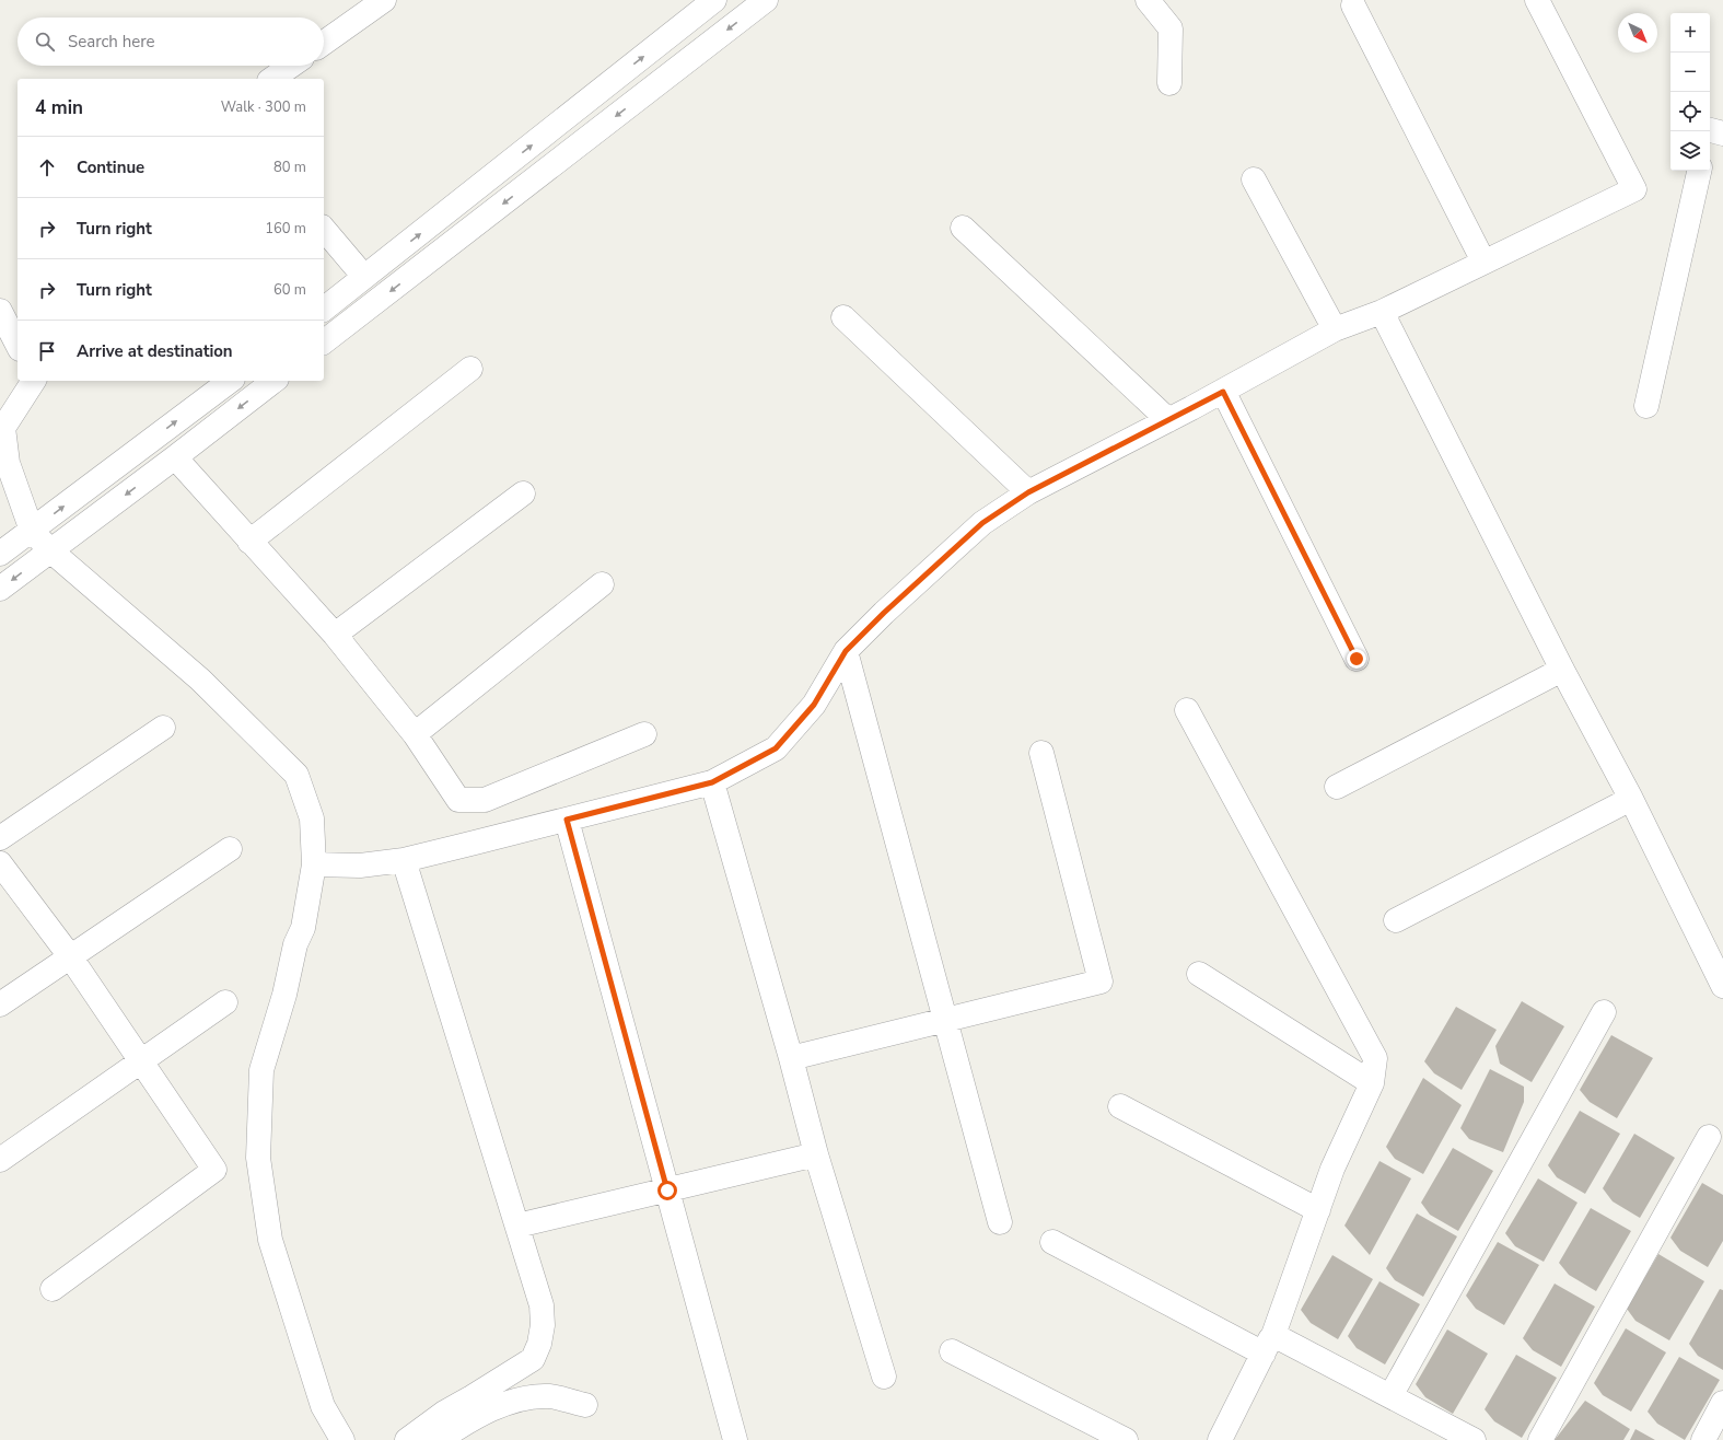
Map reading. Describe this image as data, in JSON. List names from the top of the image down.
{
  "north": "bottom right",
  "page": {
    "map_buttons": ["+", "−"],
    "search": "Search here",
    "heading": ["4 min", "Walk · 300 m"],
    "list": [
      ["Continue", "80 m"],
      ["Turn right", "160 m"],
      ["Turn right", "60 m"],
      "Arrive at destination"
    ]
  }
}
